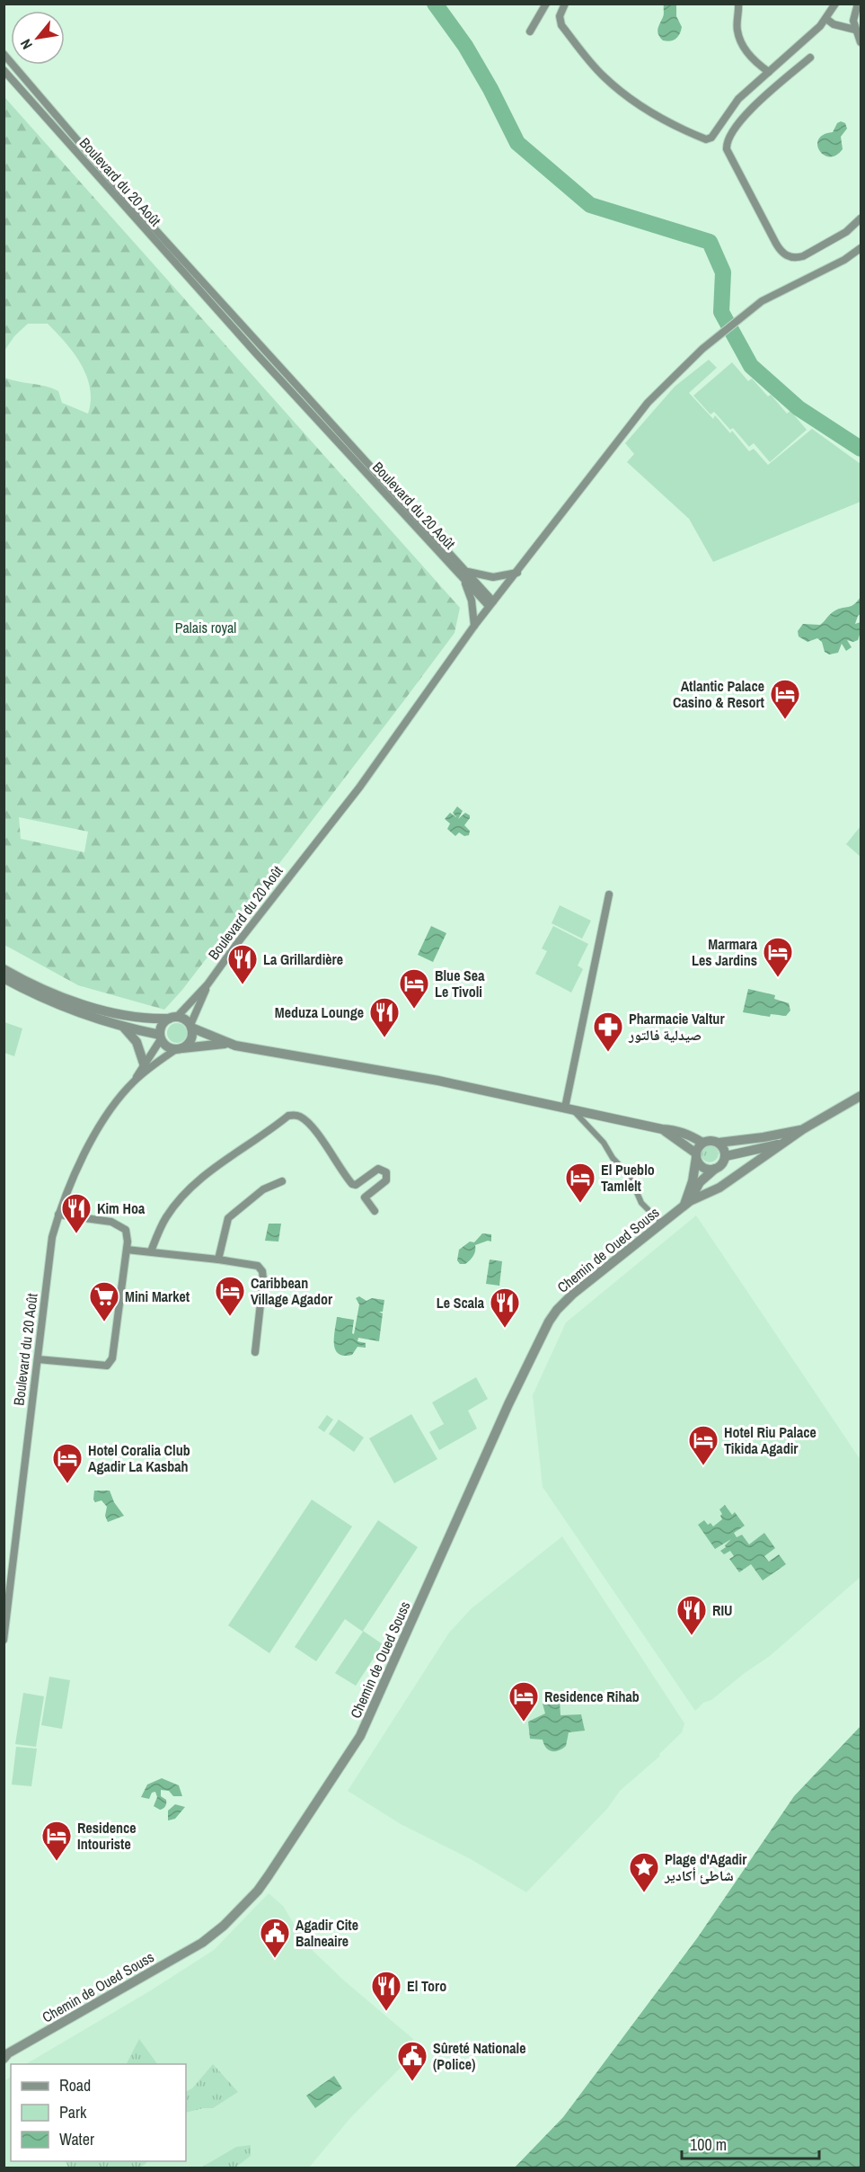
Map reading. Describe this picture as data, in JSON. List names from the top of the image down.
{
  "streets": {
    "street": ["Boulevard du 20 Août", "Chemin de Oued Souss"]
  },
  "crossings": [
    ["Boulevard du 20 Août", "Chemin de Oued Souss"]
  ],
  "parks": ["Palais royal"],
  "places": {
    "hotel": [
      "Atlantic Palace Casino & Resort",
      "Marmara Les Jardins",
      "Blue Sea Le Tivoli",
      "El Pueblo Tamlelt",
      "Caribbean Village Agador",
      "Hotel Riu Palace Tikida Agadir",
      "Hotel Coralia Club Agadir La Kasbah",
      "Residence Rihab",
      "Residence Intouriste"
    ],
    "restaurant": [
      "La Grillardière",
      "Meduza Lounge",
      "Kim Hoa",
      "Le Scala",
      "RIU",
      "El Toro"
    ],
    "pharmacy": ["Pharmacie Valtur صيدلية فالتور"],
    "supermarket": ["Mini Market"],
    "place": ["Plage d'Agadir شاطئ أكادير"],
    "public building": ["Agadir Cite Balneaire", "Sûreté Nationale (Police)"]
  },
  "legend": ["Road", "Park", "Water"],
  "scale_bar": "100 m",
  "north": "bottom left"
}
